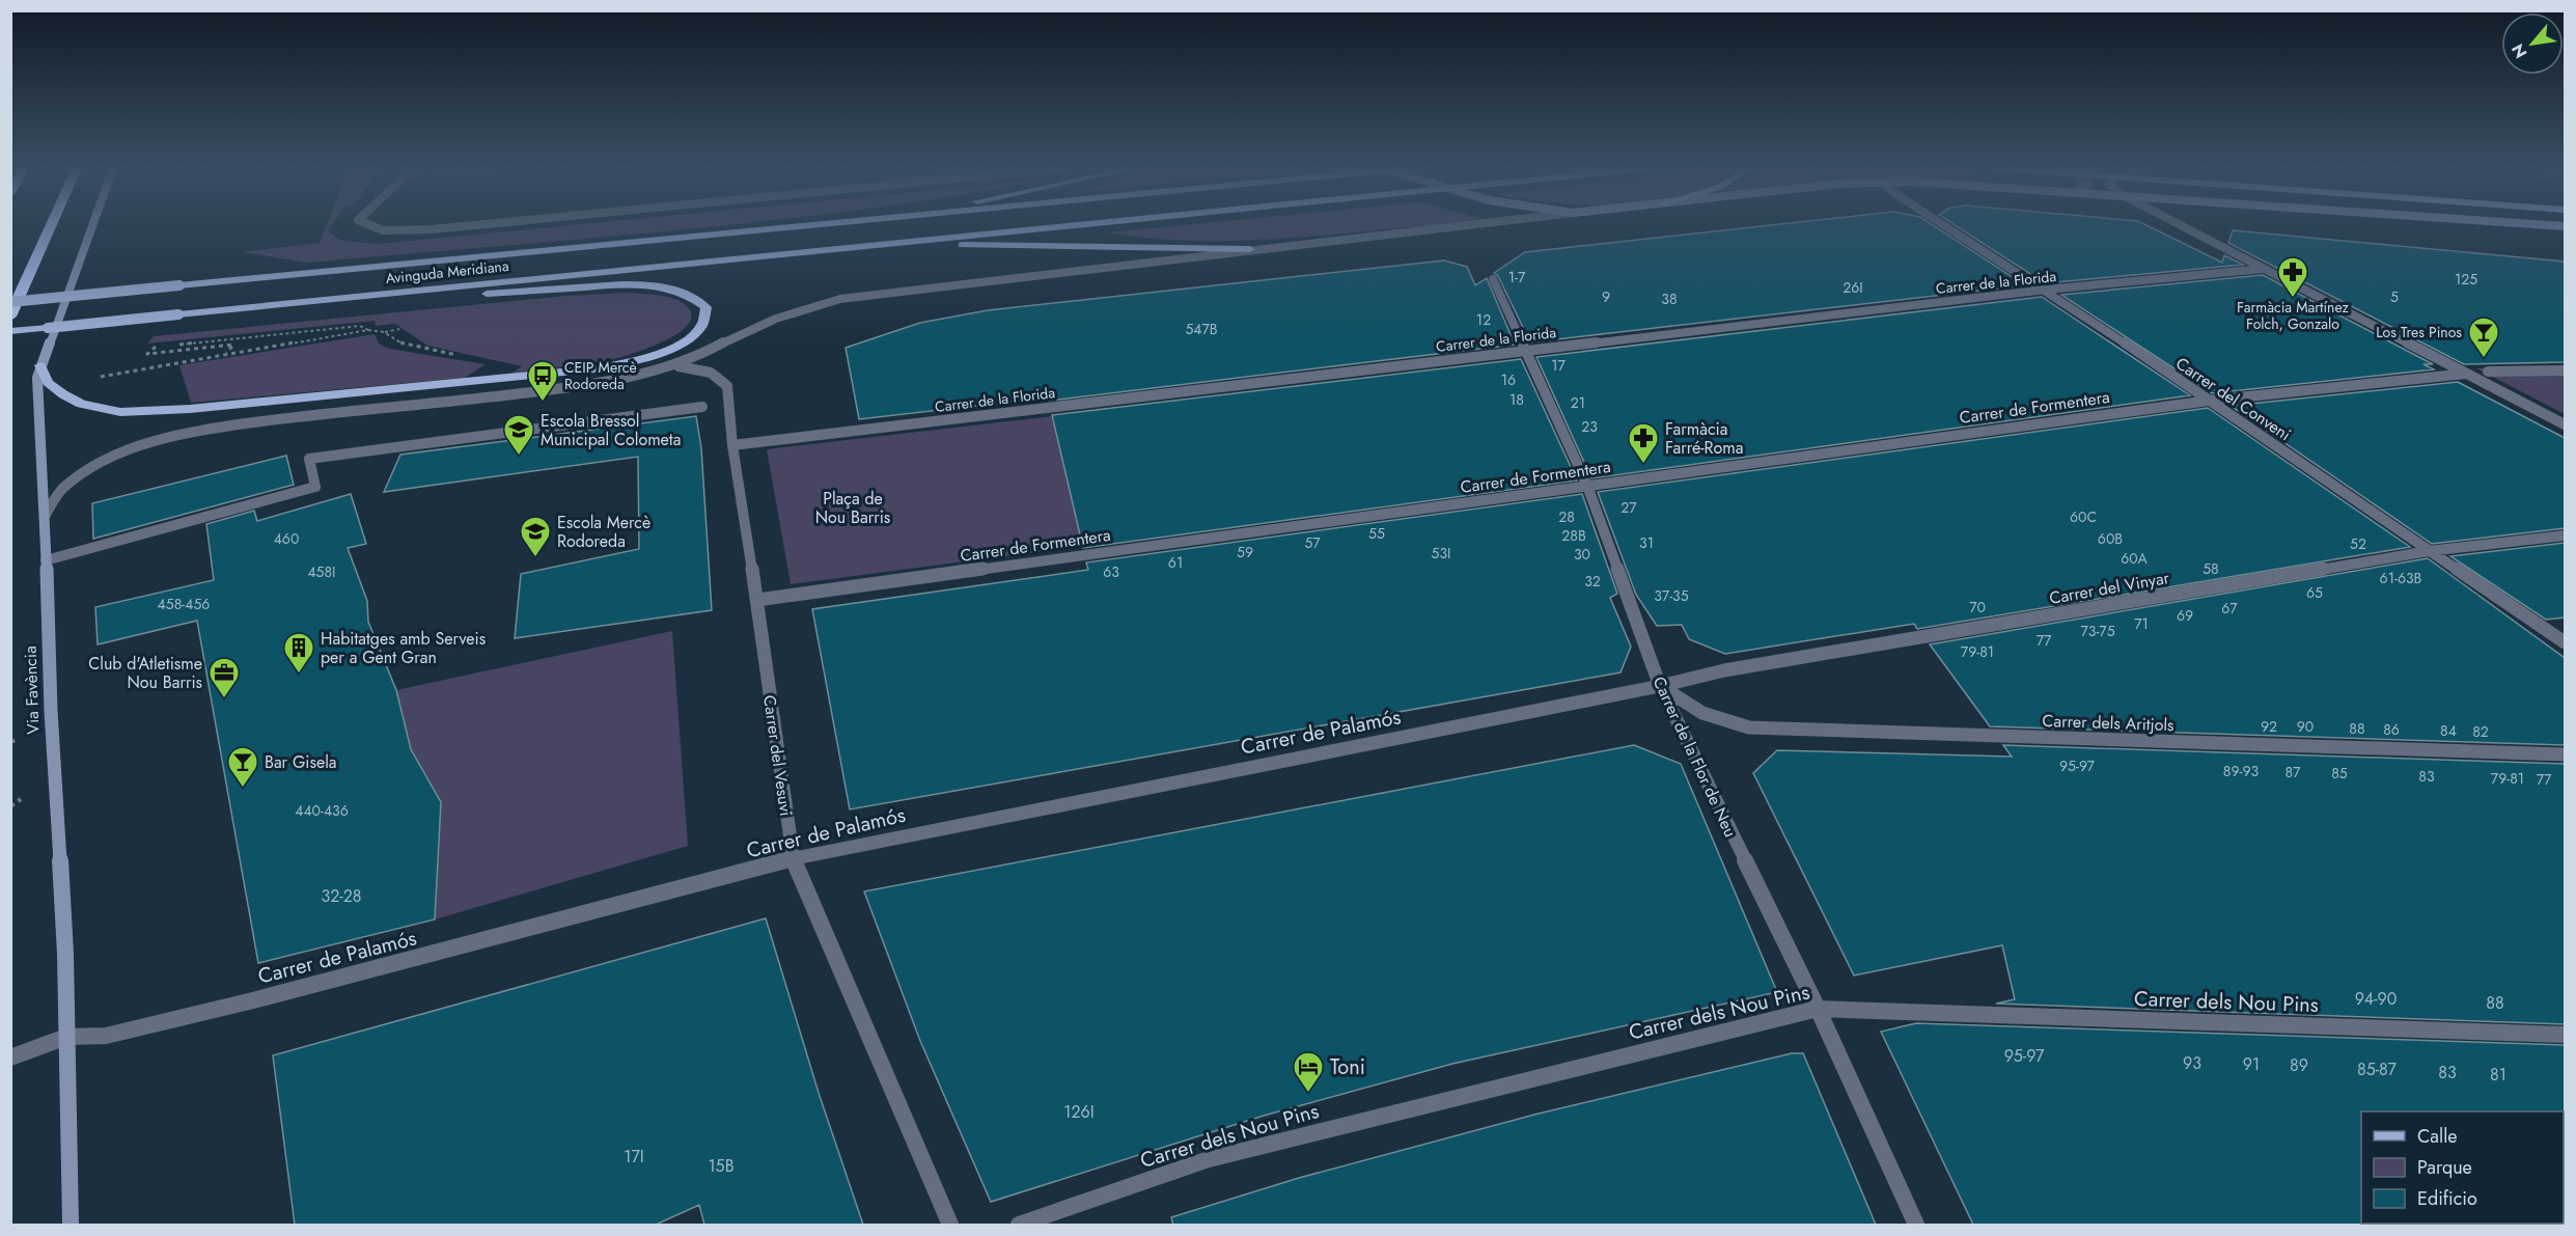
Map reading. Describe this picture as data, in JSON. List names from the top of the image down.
{
  "streets": {
    "main road": ["Avinguda Meridiana"],
    "street": [
      "Carrer de la Florida",
      "Carrer del Conveni",
      "Carrer de Formentera",
      "Carrer del Vinyar",
      "Via Favència",
      "Carrer dels Aritjols",
      "Carrer de Palamós",
      "Carrer del Vesuvi",
      "Carrer de la Flor de Neu",
      "Carrer dels Nou Pins"
    ]
  },
  "crossings": [
    ["Carrer de la Florida", "Carrer del Conveni"],
    ["Carrer de la Florida", "Carrer del Vesuvi"],
    ["Carrer de la Florida", "Carrer de la Flor de Neu"],
    ["Carrer del Conveni", "Carrer de Formentera"],
    ["Carrer del Conveni", "Carrer del Vinyar"],
    ["Carrer de Formentera", "Carrer del Vesuvi"],
    ["Carrer de Formentera", "Carrer de la Flor de Neu"],
    ["Carrer del Vinyar", "Carrer dels Aritjols"],
    ["Carrer del Vinyar", "Carrer de Palamós"],
    ["Carrer del Vinyar", "Carrer de la Flor de Neu"],
    ["Via Favència", "Carrer de Palamós"],
    ["Carrer dels Aritjols", "Carrer de Palamós"],
    ["Carrer dels Aritjols", "Carrer de la Flor de Neu"],
    ["Carrer de Palamós", "Carrer del Vesuvi"],
    ["Carrer de Palamós", "Carrer de la Flor de Neu"],
    ["Carrer de la Flor de Neu", "Carrer dels Nou Pins"]
  ],
  "parks": ["Plaça de Nou Barris"],
  "places": {
    "pharmacy": ["Farmàcia Martínez Folch, Gonzalo", "Farmàcia Farré-Roma"],
    "bar": ["Los Tres Pinos", "Bar Gisela"],
    "bus stop": ["CEIP Mercè Rodoreda"],
    "school or university": ["Escola Bressol Municipal Colometa", "Escola Mercè Rodoreda"],
    "building": ["Habitatges amb Serveis per a Gent Gran"],
    "office": ["Club d'Atletisme Nou Barris"],
    "hotel": ["Toni"]
  },
  "house_numbers": [
    "1-7",
    "125",
    "26I",
    "9",
    "5",
    "38",
    "12",
    "547B",
    "17",
    "16",
    "18",
    "21",
    "23",
    "27",
    "28",
    "60C",
    "55",
    "28B",
    "460",
    "60B",
    "57",
    "31",
    "52",
    "59",
    "53I",
    "30",
    "60A",
    "61",
    "58",
    "458I",
    "63",
    "61-63B",
    "32",
    "65",
    "37-35",
    "458-456",
    "70",
    "67",
    "69",
    "71",
    "73-75",
    "77",
    "79-81",
    "92",
    "90",
    "88",
    "86",
    "84",
    "82",
    "95-97",
    "89-93",
    "87",
    "85",
    "83",
    "79-81",
    "77",
    "440-436",
    "32-28",
    "94-90",
    "88",
    "95-97",
    "93",
    "91",
    "89",
    "85-87",
    "83",
    "81",
    "126I",
    "17I",
    "15B"
  ],
  "legend": ["Calle", "Parque", "Edificio"],
  "north": "bottom left"
}
